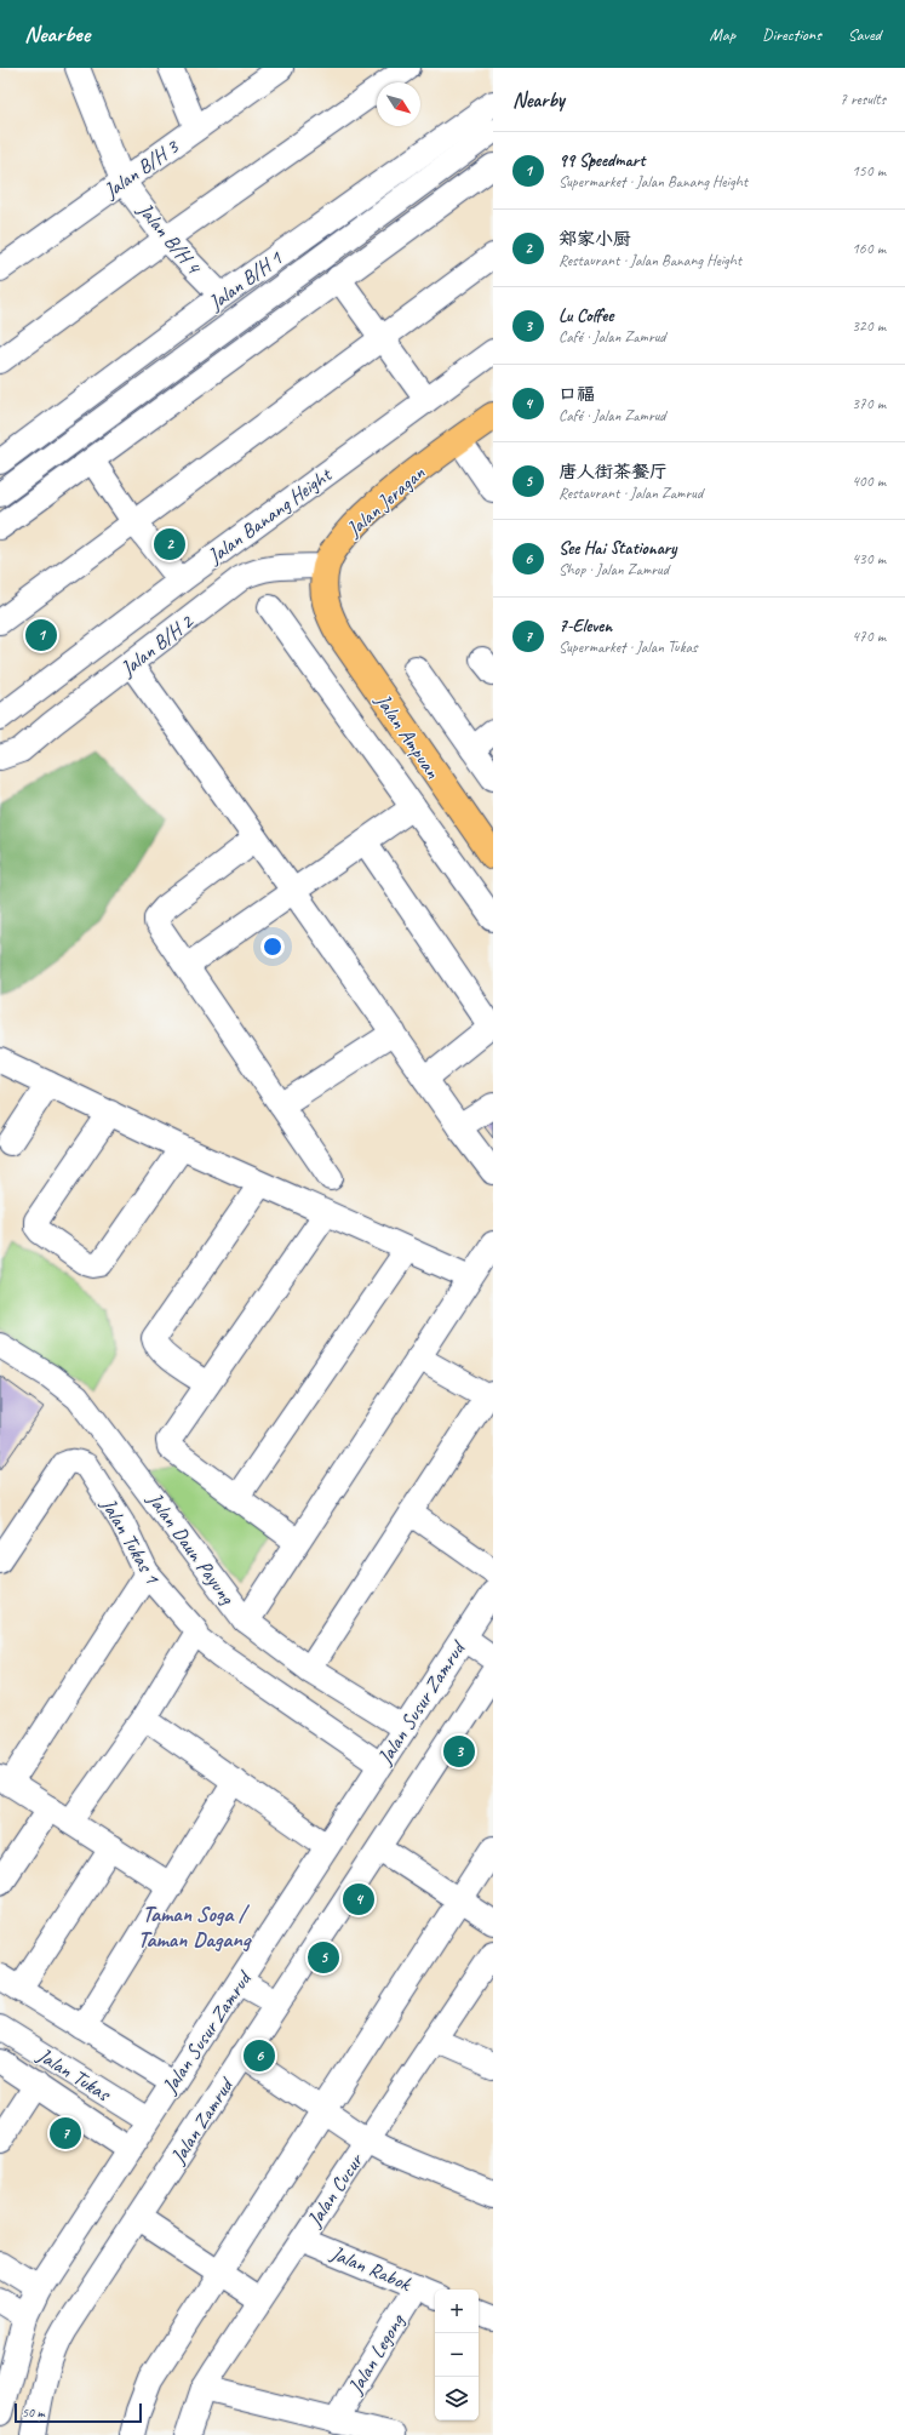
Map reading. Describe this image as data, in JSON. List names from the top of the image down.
{
  "streets": {
    "main road": ["Jalan Jeragan", "Jalan Ampuan"],
    "street": [
      "Jalan B/H 3",
      "Jalan B/H 4",
      "Jalan B/H 1",
      "Jalan Banang Height",
      "Jalan B/H 2",
      "Jalan Tukas 1",
      "Jalan Daun Payung",
      "Jalan Susur Zamrud",
      "Jalan Tukas",
      "Jalan Zamrud",
      "Jalan Cucur",
      "Jalan Rabok",
      "Jalan Legong"
    ]
  },
  "crossings": [
    ["Jalan B/H 3", "Jalan B/H 4"],
    ["Jalan B/H 4", "Jalan B/H 1"],
    ["Jalan Jeragan", "Jalan B/H 2"],
    ["Jalan Jeragan", "Jalan Ampuan"],
    ["Jalan Tukas 1", "Jalan Susur Zamrud"],
    ["Jalan Daun Payung", "Jalan Susur Zamrud"],
    ["Jalan Susur Zamrud", "Jalan Tukas"],
    ["Jalan Cucur", "Jalan Rabok"],
    ["Jalan Rabok", "Jalan Legong"]
  ],
  "districts": ["Taman Soga / Taman Dagang"],
  "scale_bar": "50 m",
  "north": "bottom right",
  "page": {
    "header": "Nearbee",
    "nav": ["Map", "Directions", "Saved"],
    "heading": ["Nearby", "7 results"],
    "list": [
      {
        "mark": "1",
        "name": "99 Speedmart",
        "note": "Supermarket · Jalan Banang Height",
        "value": "150 m"
      },
      {
        "mark": "2",
        "name": "郑家小厨",
        "note": "Restaurant · Jalan Banang Height",
        "value": "160 m"
      },
      {
        "mark": "3",
        "name": "Lu Coffee",
        "note": "Café · Jalan Zamrud",
        "value": "320 m"
      },
      {
        "mark": "4",
        "name": "口福",
        "note": "Café · Jalan Zamrud",
        "value": "370 m"
      },
      {
        "mark": "5",
        "name": "唐人街茶餐厅",
        "note": "Restaurant · Jalan Zamrud",
        "value": "400 m"
      },
      {
        "mark": "6",
        "name": "See Hai Stationary",
        "note": "Shop · Jalan Zamrud",
        "value": "430 m"
      },
      {
        "mark": "7",
        "name": "7-Eleven",
        "note": "Supermarket · Jalan Tukas",
        "value": "470 m"
      }
    ],
    "pins": [
      "2",
      "1",
      "3",
      "4",
      "5",
      "6",
      "7"
    ],
    "map_buttons": ["+", "−"],
    "scale": "50 m"
  }
}
